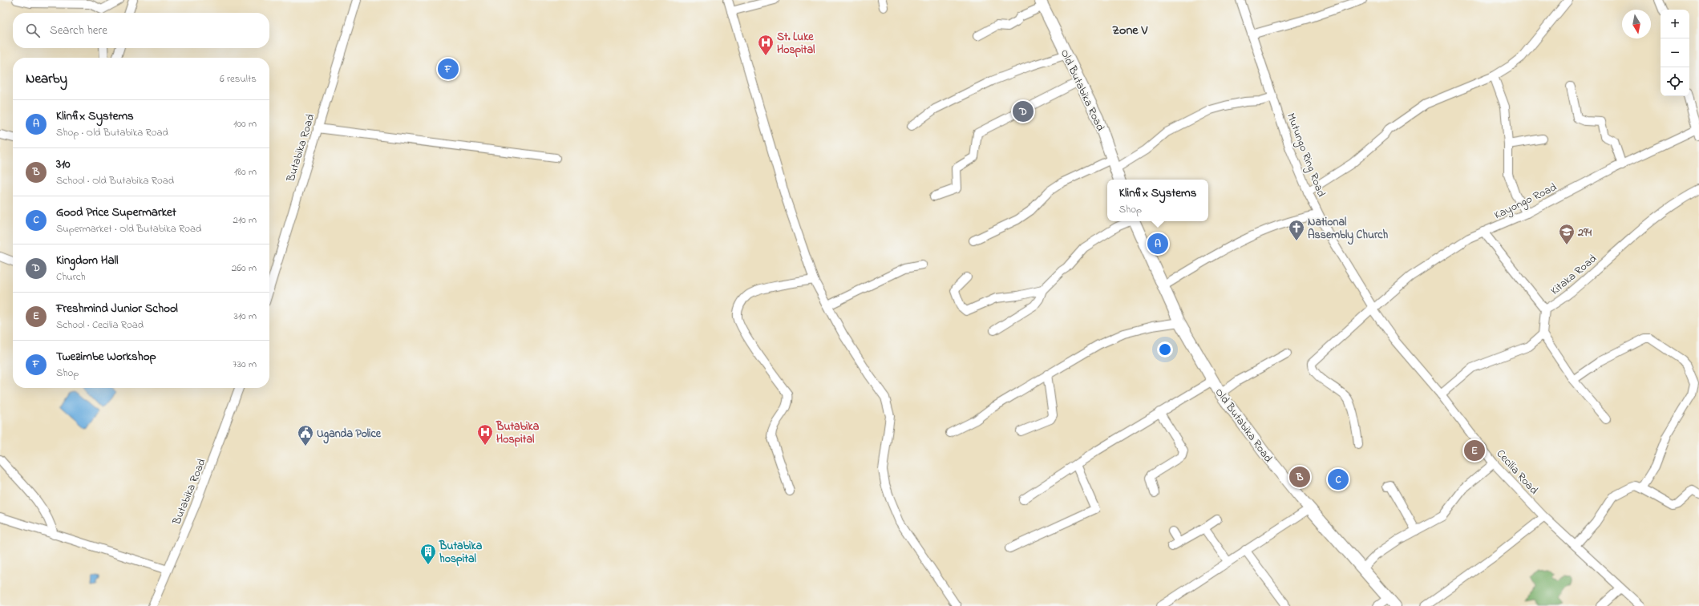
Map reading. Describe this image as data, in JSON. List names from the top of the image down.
{
  "streets": {
    "main road": ["Old Butabika Road"],
    "street": [
      "Butabika Road",
      "Mutungo Ring Road",
      "Kayongo Road",
      "Kitaka Road",
      "Cecilia Road"
    ]
  },
  "crossings": [
    ["Mutungo Ring Road", "Kayongo Road"],
    ["Mutungo Ring Road", "Cecilia Road"],
    ["Kayongo Road", "Cecilia Road"]
  ],
  "districts": ["Zone V"],
  "places": {
    "hospital": ["St. Luke Hospital", "Butabika Hospital"],
    "church": ["National Assembly Church"],
    "school or university": ["294"],
    "public building": ["Uganda Police"],
    "building": ["Butabika hospital"]
  },
  "north": "bottom",
  "page": {
    "map_buttons": ["+", "−"],
    "search": "Search here",
    "pins": [
      "F",
      "D",
      "A",
      "E",
      "B",
      "C"
    ],
    "heading": ["Nearby", "6 results"],
    "list": [
      {
        "mark": "A",
        "name": "Klinfix Systems",
        "note": "Shop · Old Butabika Road",
        "value": "100 m"
      },
      {
        "mark": "B",
        "name": "310",
        "note": "School · Old Butabika Road",
        "value": "180 m"
      },
      {
        "mark": "C",
        "name": "Good Price Supermarket",
        "note": "Supermarket · Old Butabika Road",
        "value": "210 m"
      },
      {
        "mark": "D",
        "name": "Kingdom Hall",
        "note": "Church",
        "value": "260 m"
      },
      {
        "mark": "E",
        "name": "Freshmind Junior School",
        "note": "School · Cecilia Road",
        "value": "310 m"
      },
      {
        "mark": "F",
        "name": "Twezimbe Workshop",
        "note": "Shop",
        "value": "730 m"
      }
    ],
    "popup": ["Klinfix Systems", "Shop"]
  }
}
